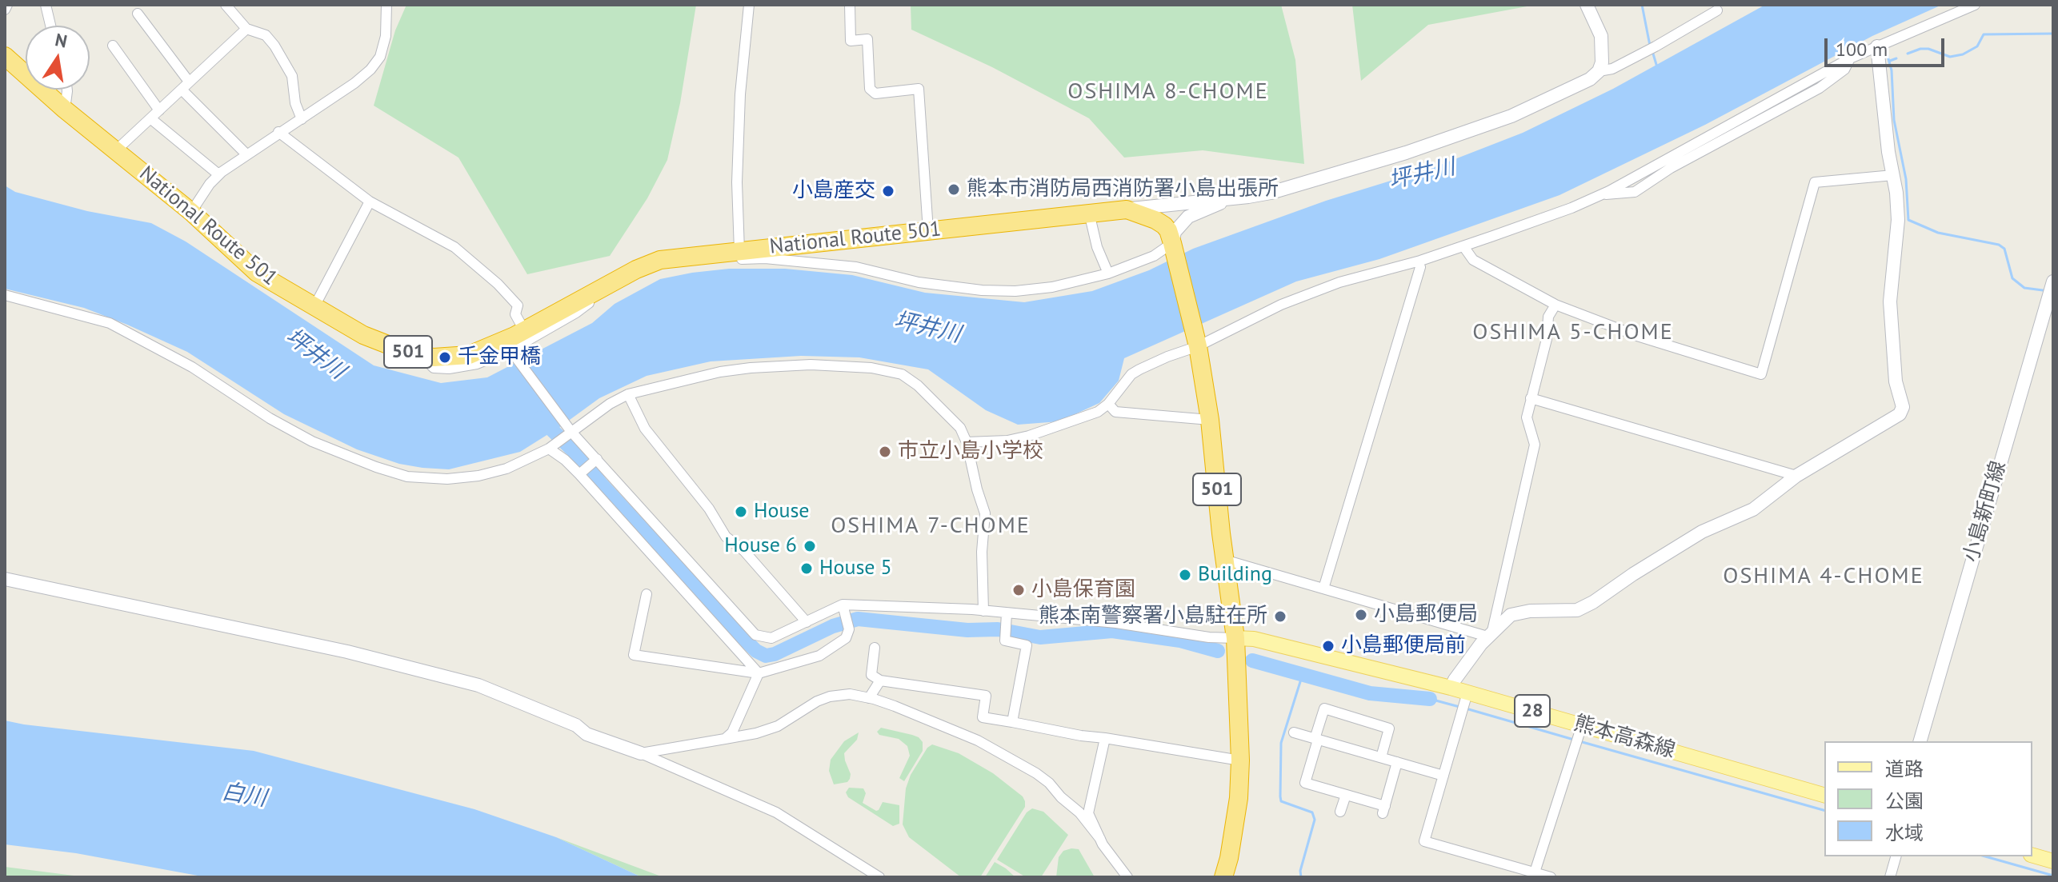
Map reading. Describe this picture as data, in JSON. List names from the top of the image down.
{
  "streets": {
    "highway": ["National Route 501", "501"],
    "main road": ["28", "熊本高森線"],
    "street": ["小島新町線"]
  },
  "crossings": [
    ["National Route 501", "熊本高森線"]
  ],
  "districts": [
    "OSHIMA 8-CHOME",
    "OSHIMA 5-CHOME",
    "OSHIMA 7-CHOME",
    "OSHIMA 4-CHOME"
  ],
  "water": ["坪井川", "白川"],
  "places": [
    "熊本市消防局西消防署小島出張所",
    "小島産交",
    "千金甲橋",
    "市立小島小学校",
    "House",
    "House 6",
    "House 5",
    "Building",
    "小島保育園",
    "小島郵便局",
    "熊本南警察署小島駐在所",
    "小島郵便局前"
  ],
  "legend": ["道路", "公園", "水域"],
  "scale_bar": "100 m",
  "north": "top"
}
